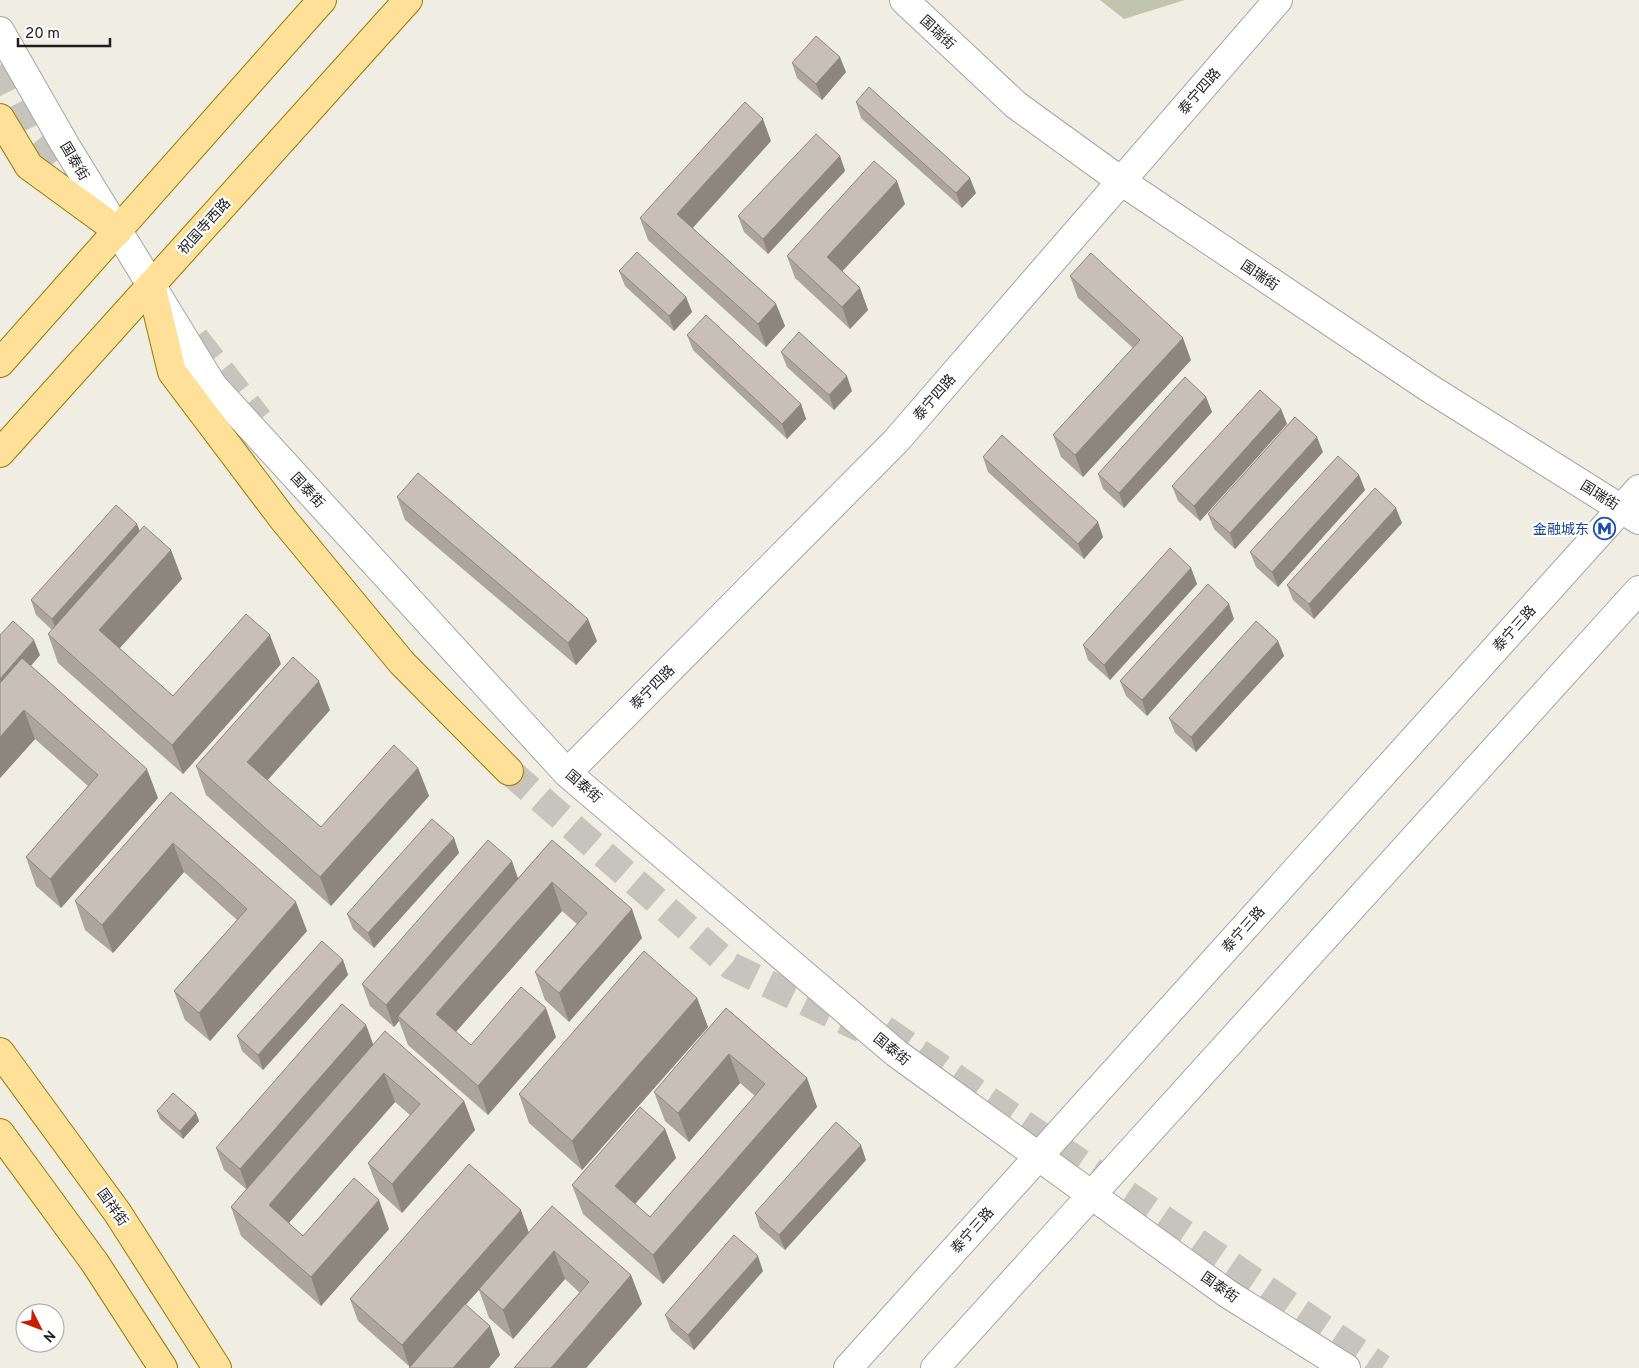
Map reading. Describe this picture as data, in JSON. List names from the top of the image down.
{
  "streets": {
    "main road": ["祝国寺西路", "国祥街"],
    "street": [
      "国瑞街",
      "泰宁四路",
      "国泰街",
      "泰宁三路"
    ]
  },
  "crossings": [
    ["国瑞街", "泰宁四路"],
    ["国瑞街", "泰宁三路"],
    ["泰宁四路", "国泰街"],
    ["国泰街", "祝国寺西路"],
    ["国泰街", "泰宁三路"]
  ],
  "places": {
    "metro station": ["金融城东"]
  },
  "scale_bar": "20 m",
  "north": "bottom right"
}
